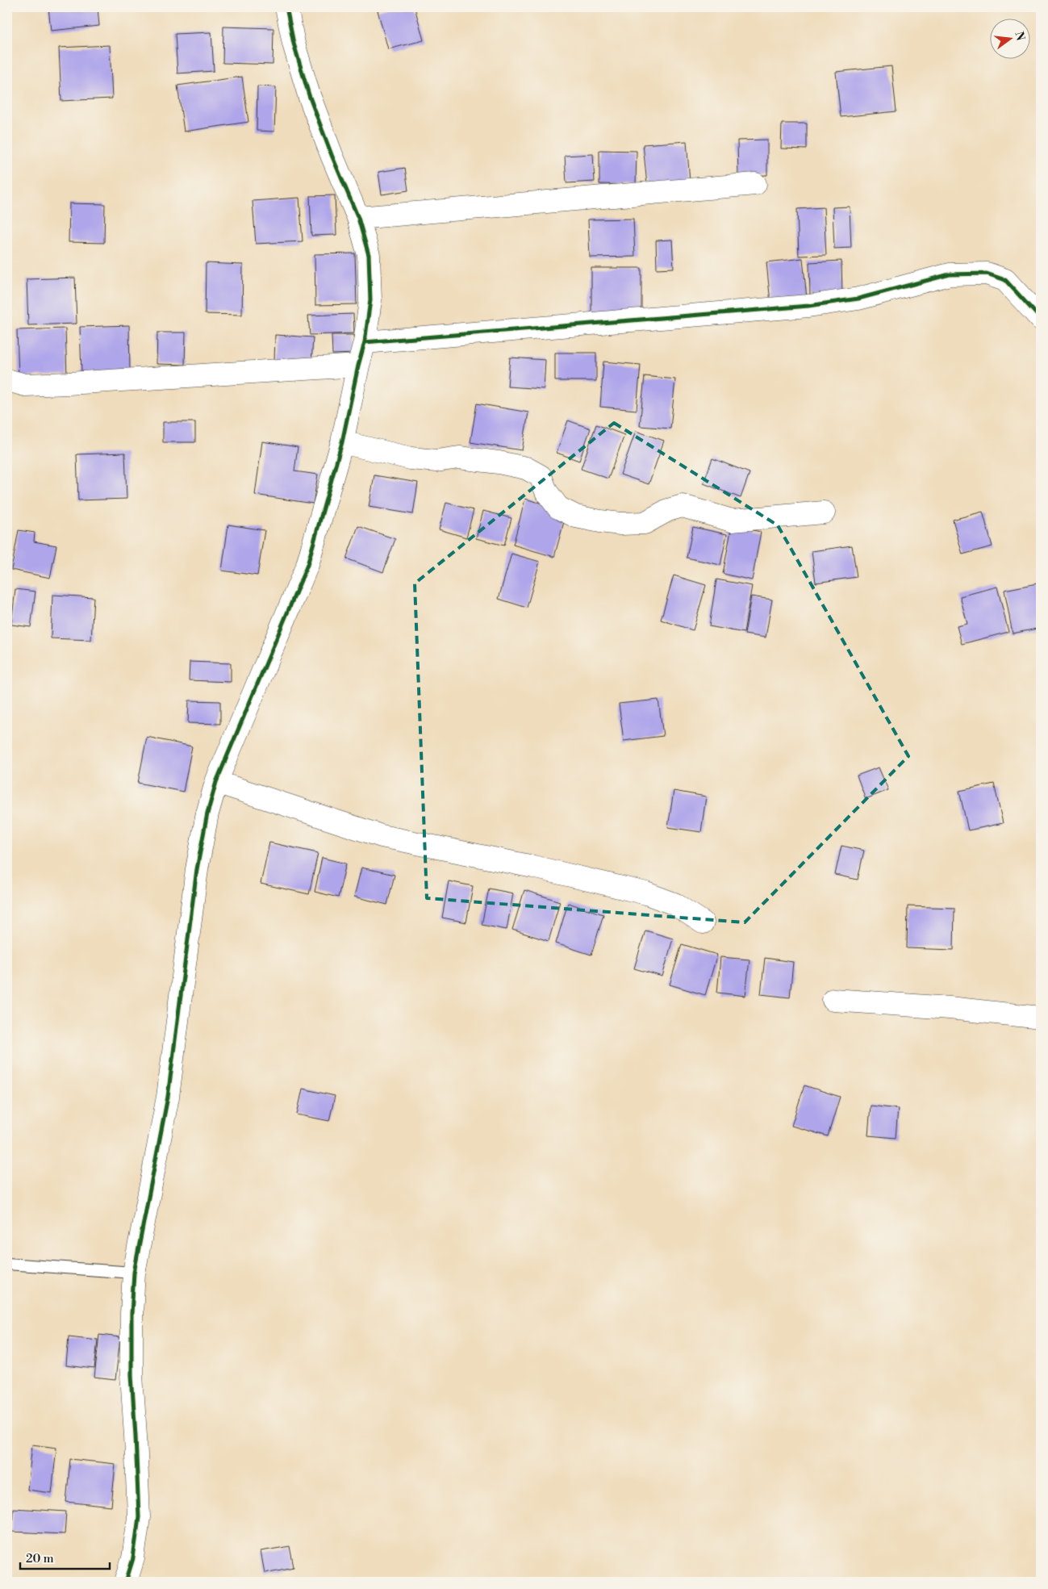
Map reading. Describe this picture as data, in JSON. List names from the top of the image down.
{
  "scale_bar": "20 m",
  "north": "right"
}
